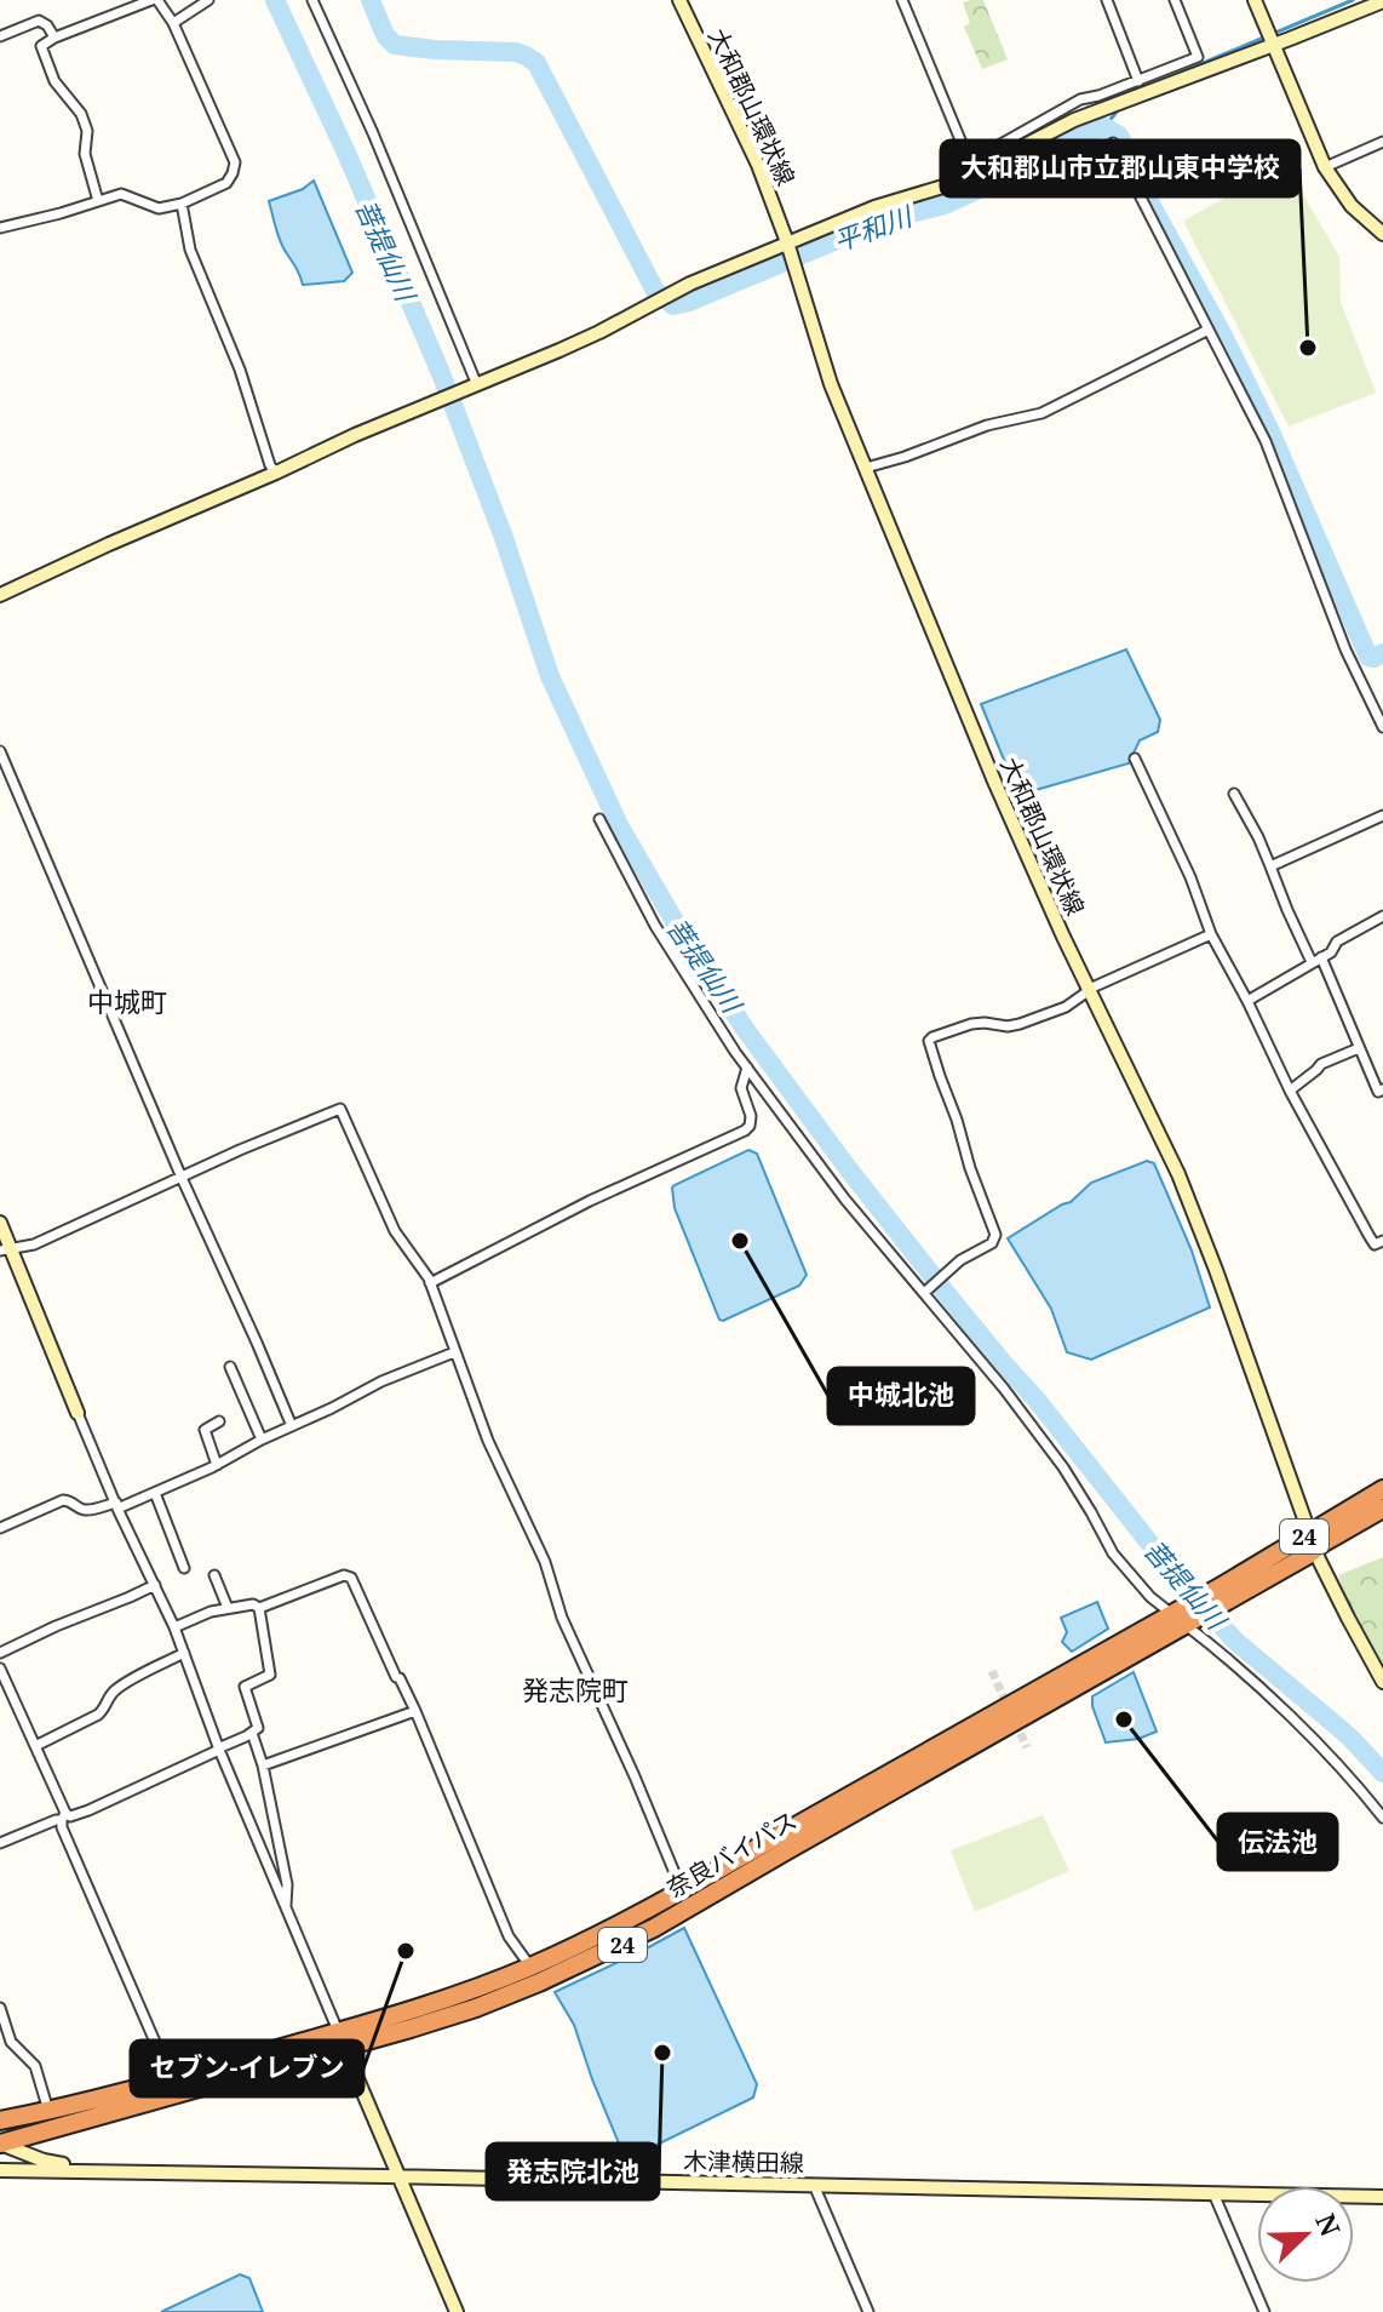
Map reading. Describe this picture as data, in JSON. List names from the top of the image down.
{
  "streets": {
    "highway": ["24", "奈良バイパス"],
    "main road": ["大和郡山環状線", "木津横田線"]
  },
  "crossings": [
    ["大和郡山環状線", "奈良バイパス"],
    ["奈良バイパス", "木津横田線"]
  ],
  "districts": ["中城町", "発志院町"],
  "water": ["平和川", "菩提仙川"],
  "places": [
    "大和郡山市立郡山東中学校",
    "中城北池",
    "伝法池",
    "セブン-イレブン",
    "発志院北池"
  ],
  "north": "top right"
}
